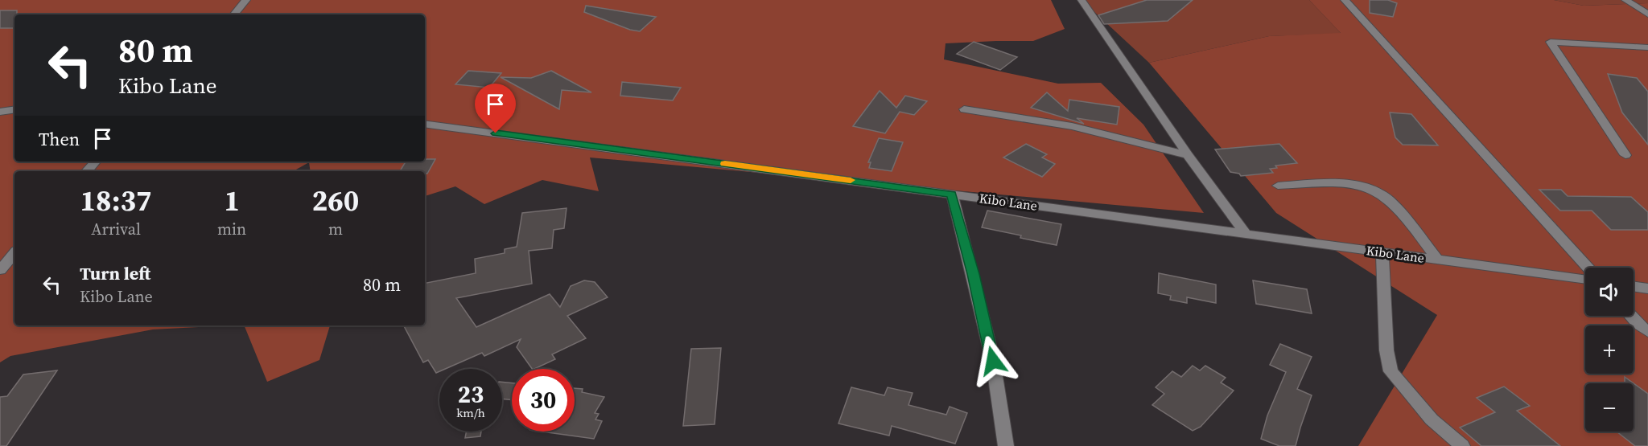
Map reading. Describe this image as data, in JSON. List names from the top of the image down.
{
  "streets": {
    "street": ["Kibo Lane"]
  },
  "page": {
    "turn": ["80 m", "Kibo Lane"],
    "then": "Then",
    "eta": [
      "18:37",
      "Arrival",
      "1",
      "min",
      "260",
      "m"
    ],
    "list": [
      {
        "name": "Turn left",
        "note": "Kibo Lane",
        "value": "80 m"
      }
    ],
    "map_buttons": ["+", "−"],
    "speed": "23 km/h",
    "limit": "30"
  }
}
